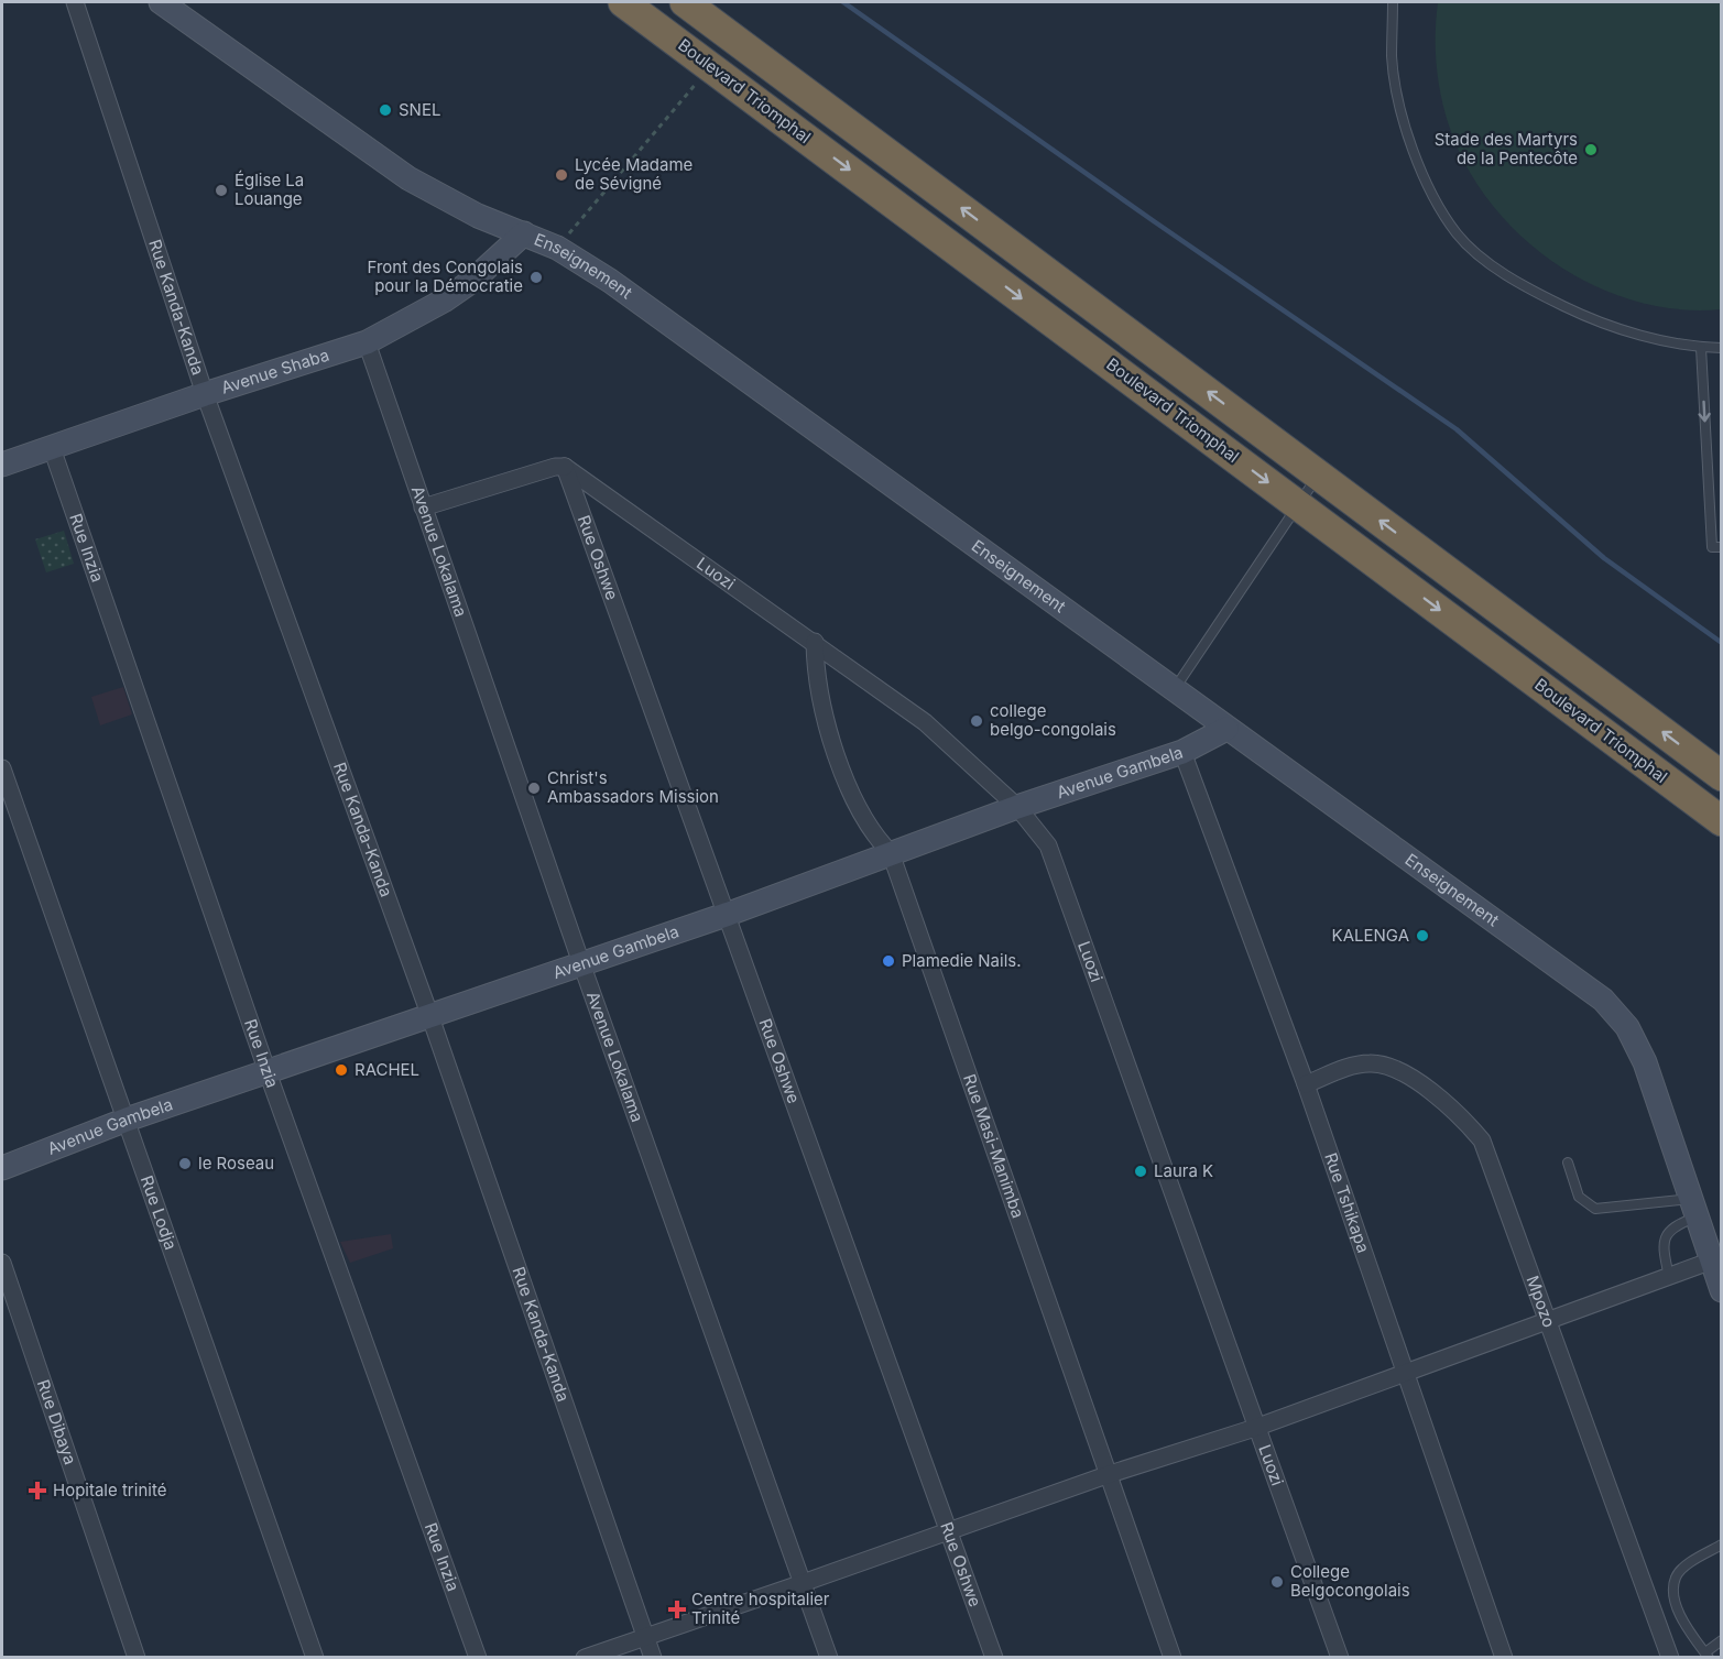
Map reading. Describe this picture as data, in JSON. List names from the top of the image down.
{
  "streets": {
    "highway": ["Boulevard Triomphal"],
    "street": [
      "Enseignement",
      "Rue Kanda-Kanda",
      "Avenue Shaba",
      "Rue Inzia",
      "Avenue Lokalama",
      "Rue Oshwe",
      "Luozi",
      "Avenue Gambela",
      "Rue Masi-Manimba",
      "Rue Tshikapa",
      "Rue Lodja",
      "Mpozo",
      "Rue Dibaya"
    ]
  },
  "crossings": [
    ["Enseignement", "Avenue Shaba"],
    ["Enseignement", "Avenue Gambela"],
    ["Rue Kanda-Kanda", "Avenue Shaba"],
    ["Rue Kanda-Kanda", "Avenue Gambela"],
    ["Avenue Shaba", "Rue Inzia"],
    ["Avenue Shaba", "Avenue Lokalama"],
    ["Rue Inzia", "Avenue Gambela"],
    ["Avenue Lokalama", "Avenue Gambela"],
    ["Rue Oshwe", "Luozi"],
    ["Rue Oshwe", "Avenue Gambela"],
    ["Luozi", "Avenue Gambela"],
    ["Luozi", "Rue Masi-Manimba"],
    ["Avenue Gambela", "Rue Masi-Manimba"],
    ["Avenue Gambela", "Rue Tshikapa"],
    ["Avenue Gambela", "Rue Lodja"],
    ["Rue Tshikapa", "Mpozo"]
  ],
  "places": {
    "other": [
      "SNEL",
      "Stade des Martyrs de la Pentecôte",
      "Lycée Madame de Sévigné",
      "Église La Louange",
      "Front des Congolais pour la Démocratie",
      "college belgo-congolais",
      "Christ's Ambassadors Mission",
      "KALENGA",
      "Plamedie Nails.",
      "RACHEL",
      "le Roseau",
      "Laura K",
      "College Belgocongolais"
    ],
    "health": ["Hopitale trinité", "Centre hospitalier Trinité"]
  }
}
